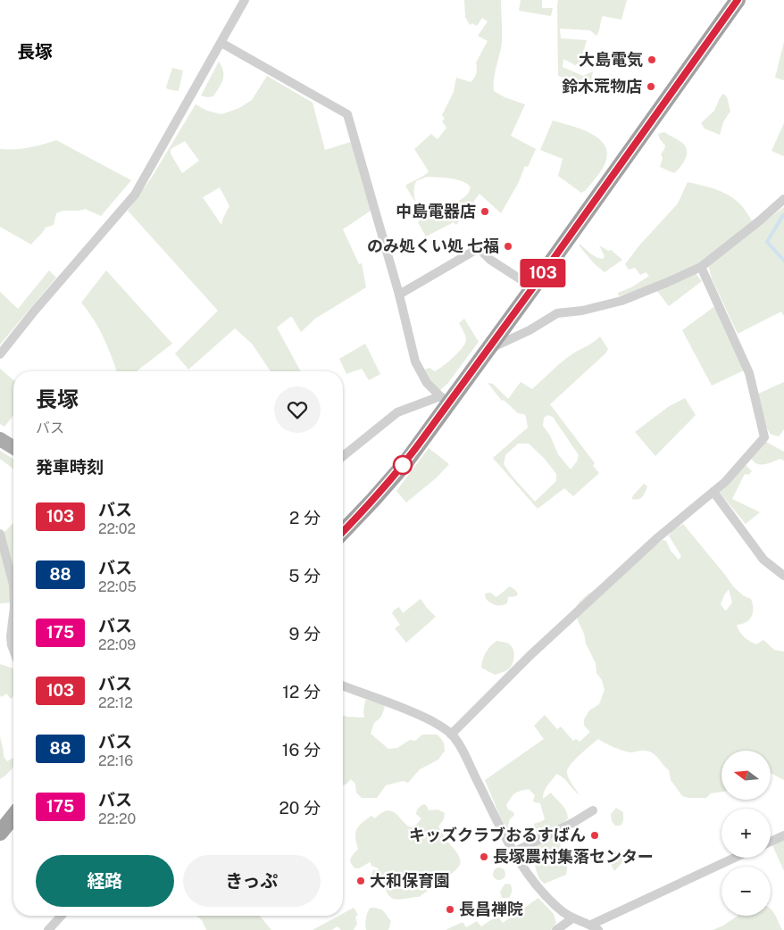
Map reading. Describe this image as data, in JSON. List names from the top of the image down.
{
  "districts": ["長塚"],
  "places": [
    "大島電気",
    "鈴木荒物店",
    "中島電器店",
    "のみ処くい処 七福",
    "キッズクラブおるすばん",
    "長塚農村集落センター",
    "大和保育園",
    "長昌禅院"
  ],
  "lines": ["bus line 103"],
  "north": "left",
  "page": {
    "on_map": "103",
    "heading": [
      ["長塚", "バス"],
      "発車時刻"
    ],
    "list": [
      {
        "mark": "103",
        "name": "バス",
        "note": "22:02",
        "value": "2 分"
      },
      {
        "mark": "88",
        "name": "バス",
        "note": "22:05",
        "value": "5 分"
      },
      {
        "mark": "175",
        "name": "バス",
        "note": "22:09",
        "value": "9 分"
      },
      {
        "mark": "103",
        "name": "バス",
        "note": "22:12",
        "value": "12 分"
      },
      {
        "mark": "88",
        "name": "バス",
        "note": "22:16",
        "value": "16 分"
      },
      {
        "mark": "175",
        "name": "バス",
        "note": "22:20",
        "value": "20 分"
      }
    ],
    "map_buttons": ["+", "−"],
    "buttons": ["経路", "きっぷ"]
  }
}
